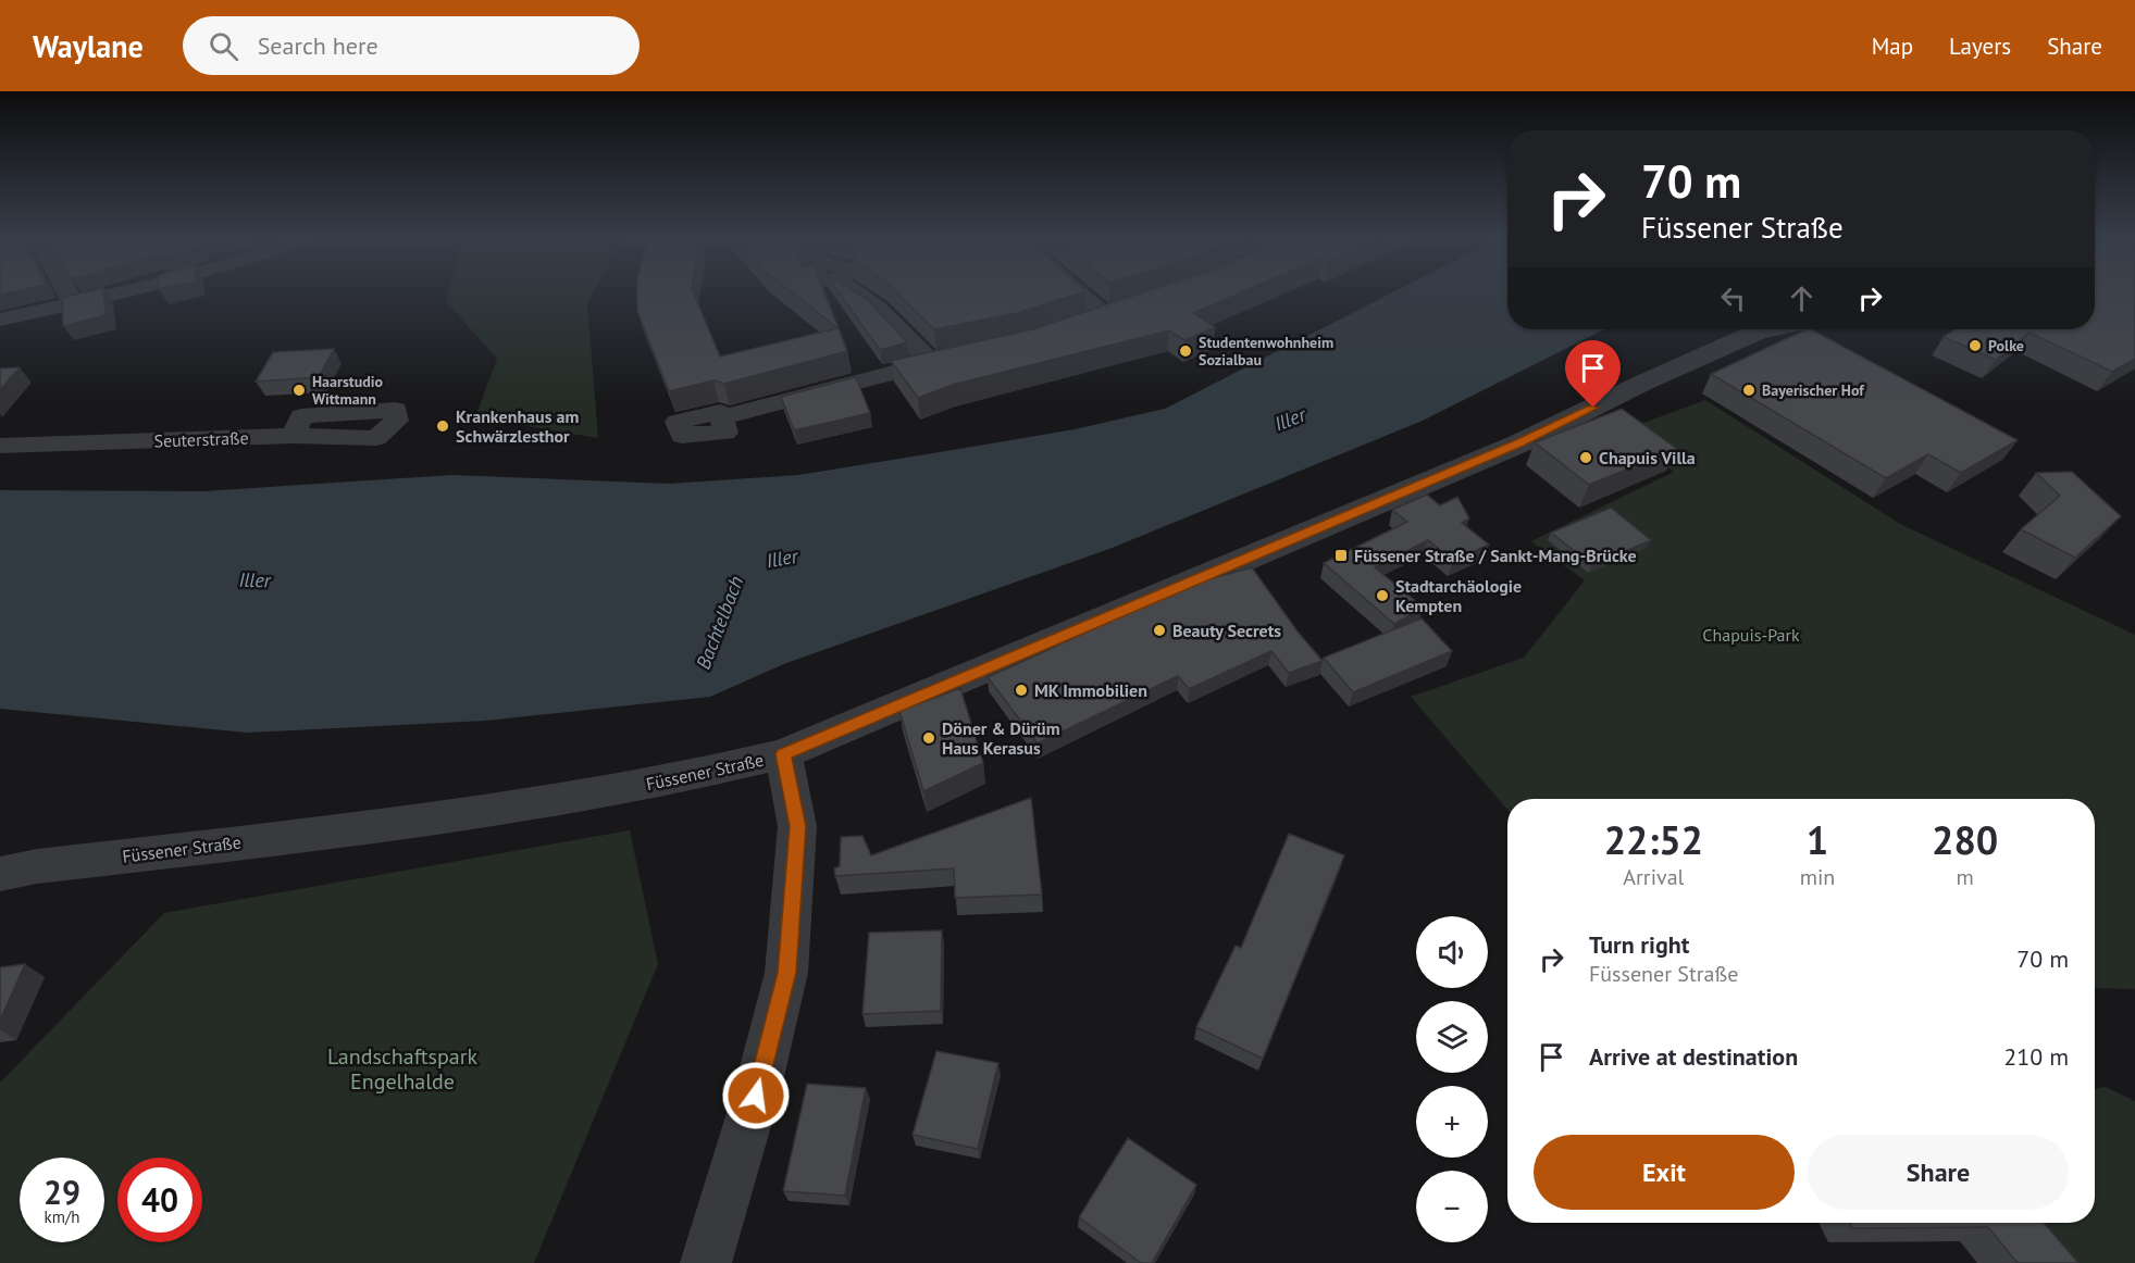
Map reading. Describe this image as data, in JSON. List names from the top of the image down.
{
  "streets": {
    "street": ["Seuterstraße", "Füssener Straße"]
  },
  "water": ["Iller", "Bachtelbach"],
  "parks": ["Chapuis-Park", "Landschaftspark Engelhalde"],
  "places": {
    "other": [
      "Polke",
      "Studentenwohnheim Sozialbau",
      "Haarstudio Wittmann",
      "Bayerischer Hof",
      "Krankenhaus am Schwärzlesthor",
      "Chapuis Villa",
      "Stadtarchäologie Kempten",
      "Beauty Secrets",
      "MK Immobilien",
      "Döner & Dürüm Haus Kerasus"
    ],
    "transit": ["Füssener Straße / Sankt-Mang-Brücke"]
  },
  "page": {
    "header": "Waylane",
    "search": "Search here",
    "nav": ["Map", "Layers", "Share"],
    "turn": ["70 m", "Füssener Straße"],
    "eta": [
      "22:52",
      "Arrival",
      "1",
      "min",
      "280",
      "m"
    ],
    "list": [
      {
        "name": "Turn right",
        "note": "Füssener Straße",
        "value": "70 m"
      },
      {
        "name": "Arrive at destination",
        "value": "210 m"
      }
    ],
    "map_buttons": ["+", "−"],
    "buttons": ["Exit", "Share"],
    "speed": "29 km/h",
    "limit": "40"
  }
}
